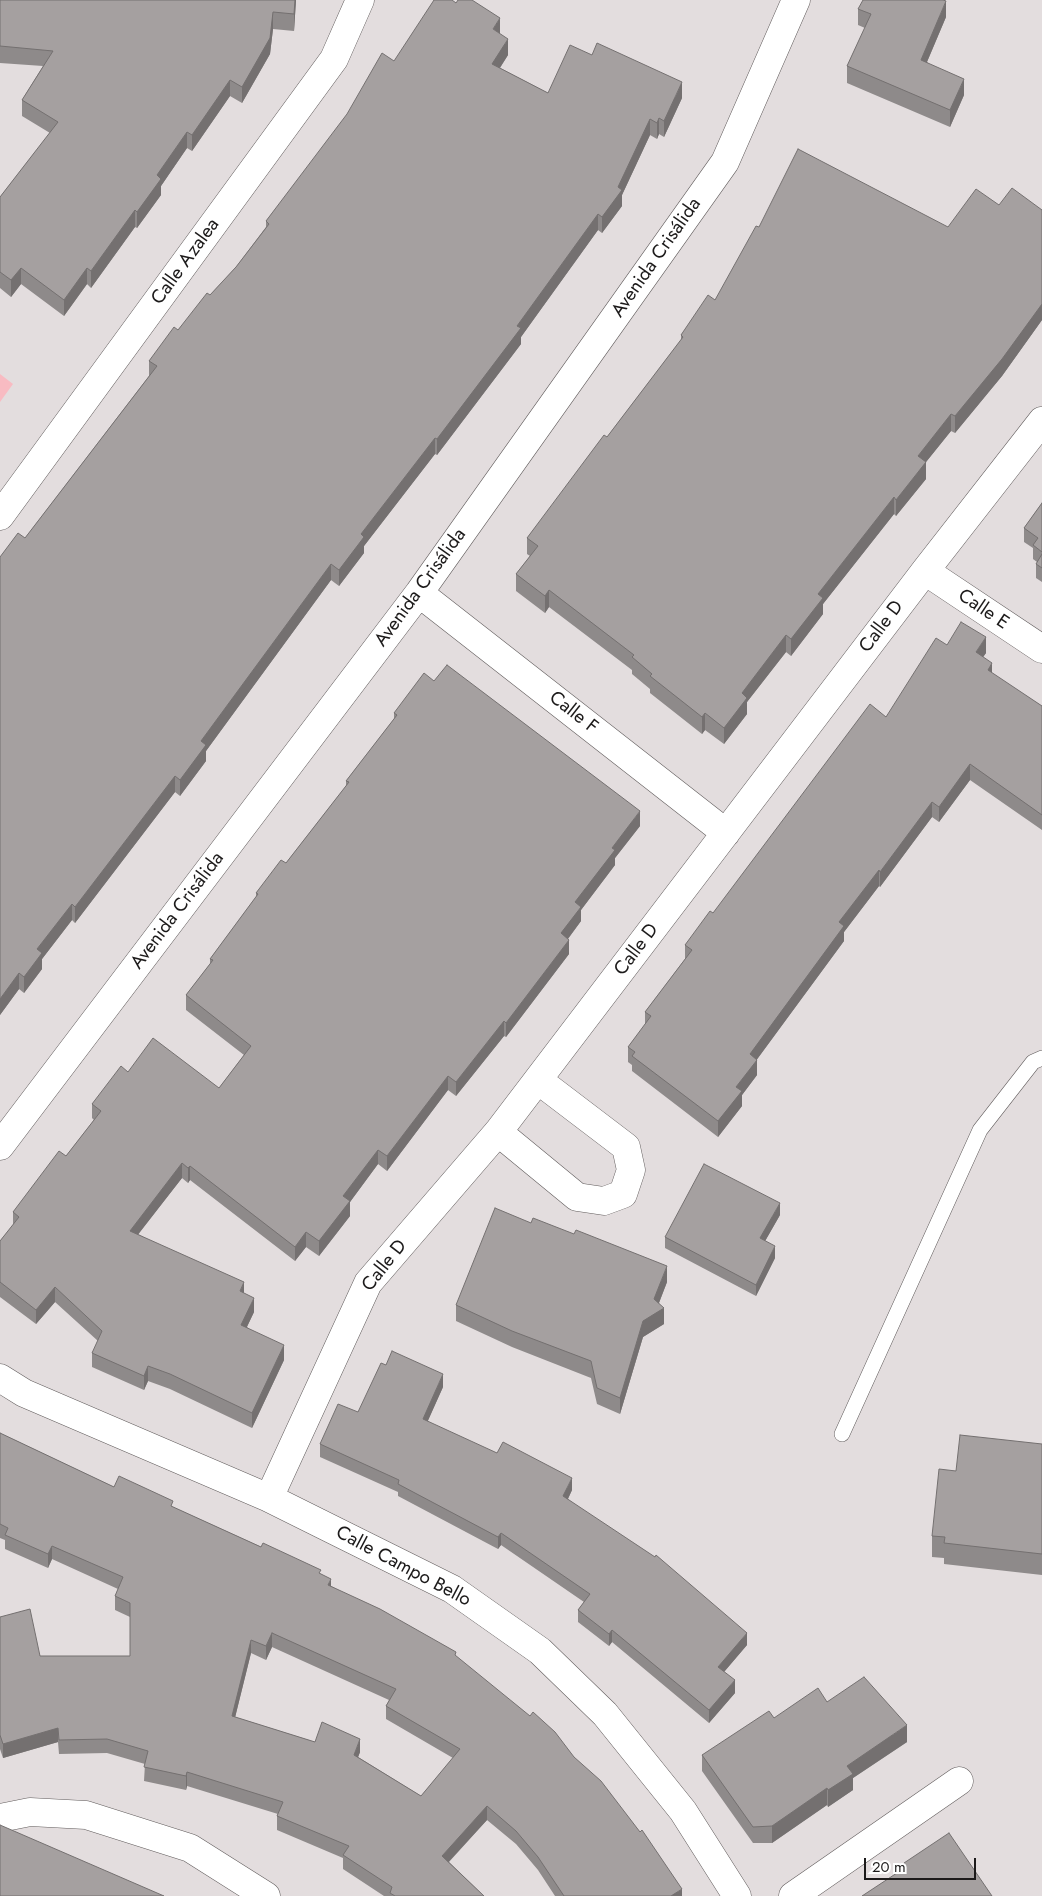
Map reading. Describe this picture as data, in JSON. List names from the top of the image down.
{
  "streets": {
    "street": [
      "Avenida Crisálida",
      "Calle Azalea",
      "Calle E",
      "Calle D",
      "Calle F",
      "Calle Campo Bello"
    ]
  },
  "crossings": [
    ["Avenida Crisálida", "Calle F"],
    ["Calle E", "Calle D"],
    ["Calle D", "Calle F"],
    ["Calle D", "Calle Campo Bello"]
  ],
  "scale_bar": "20 m"
}
